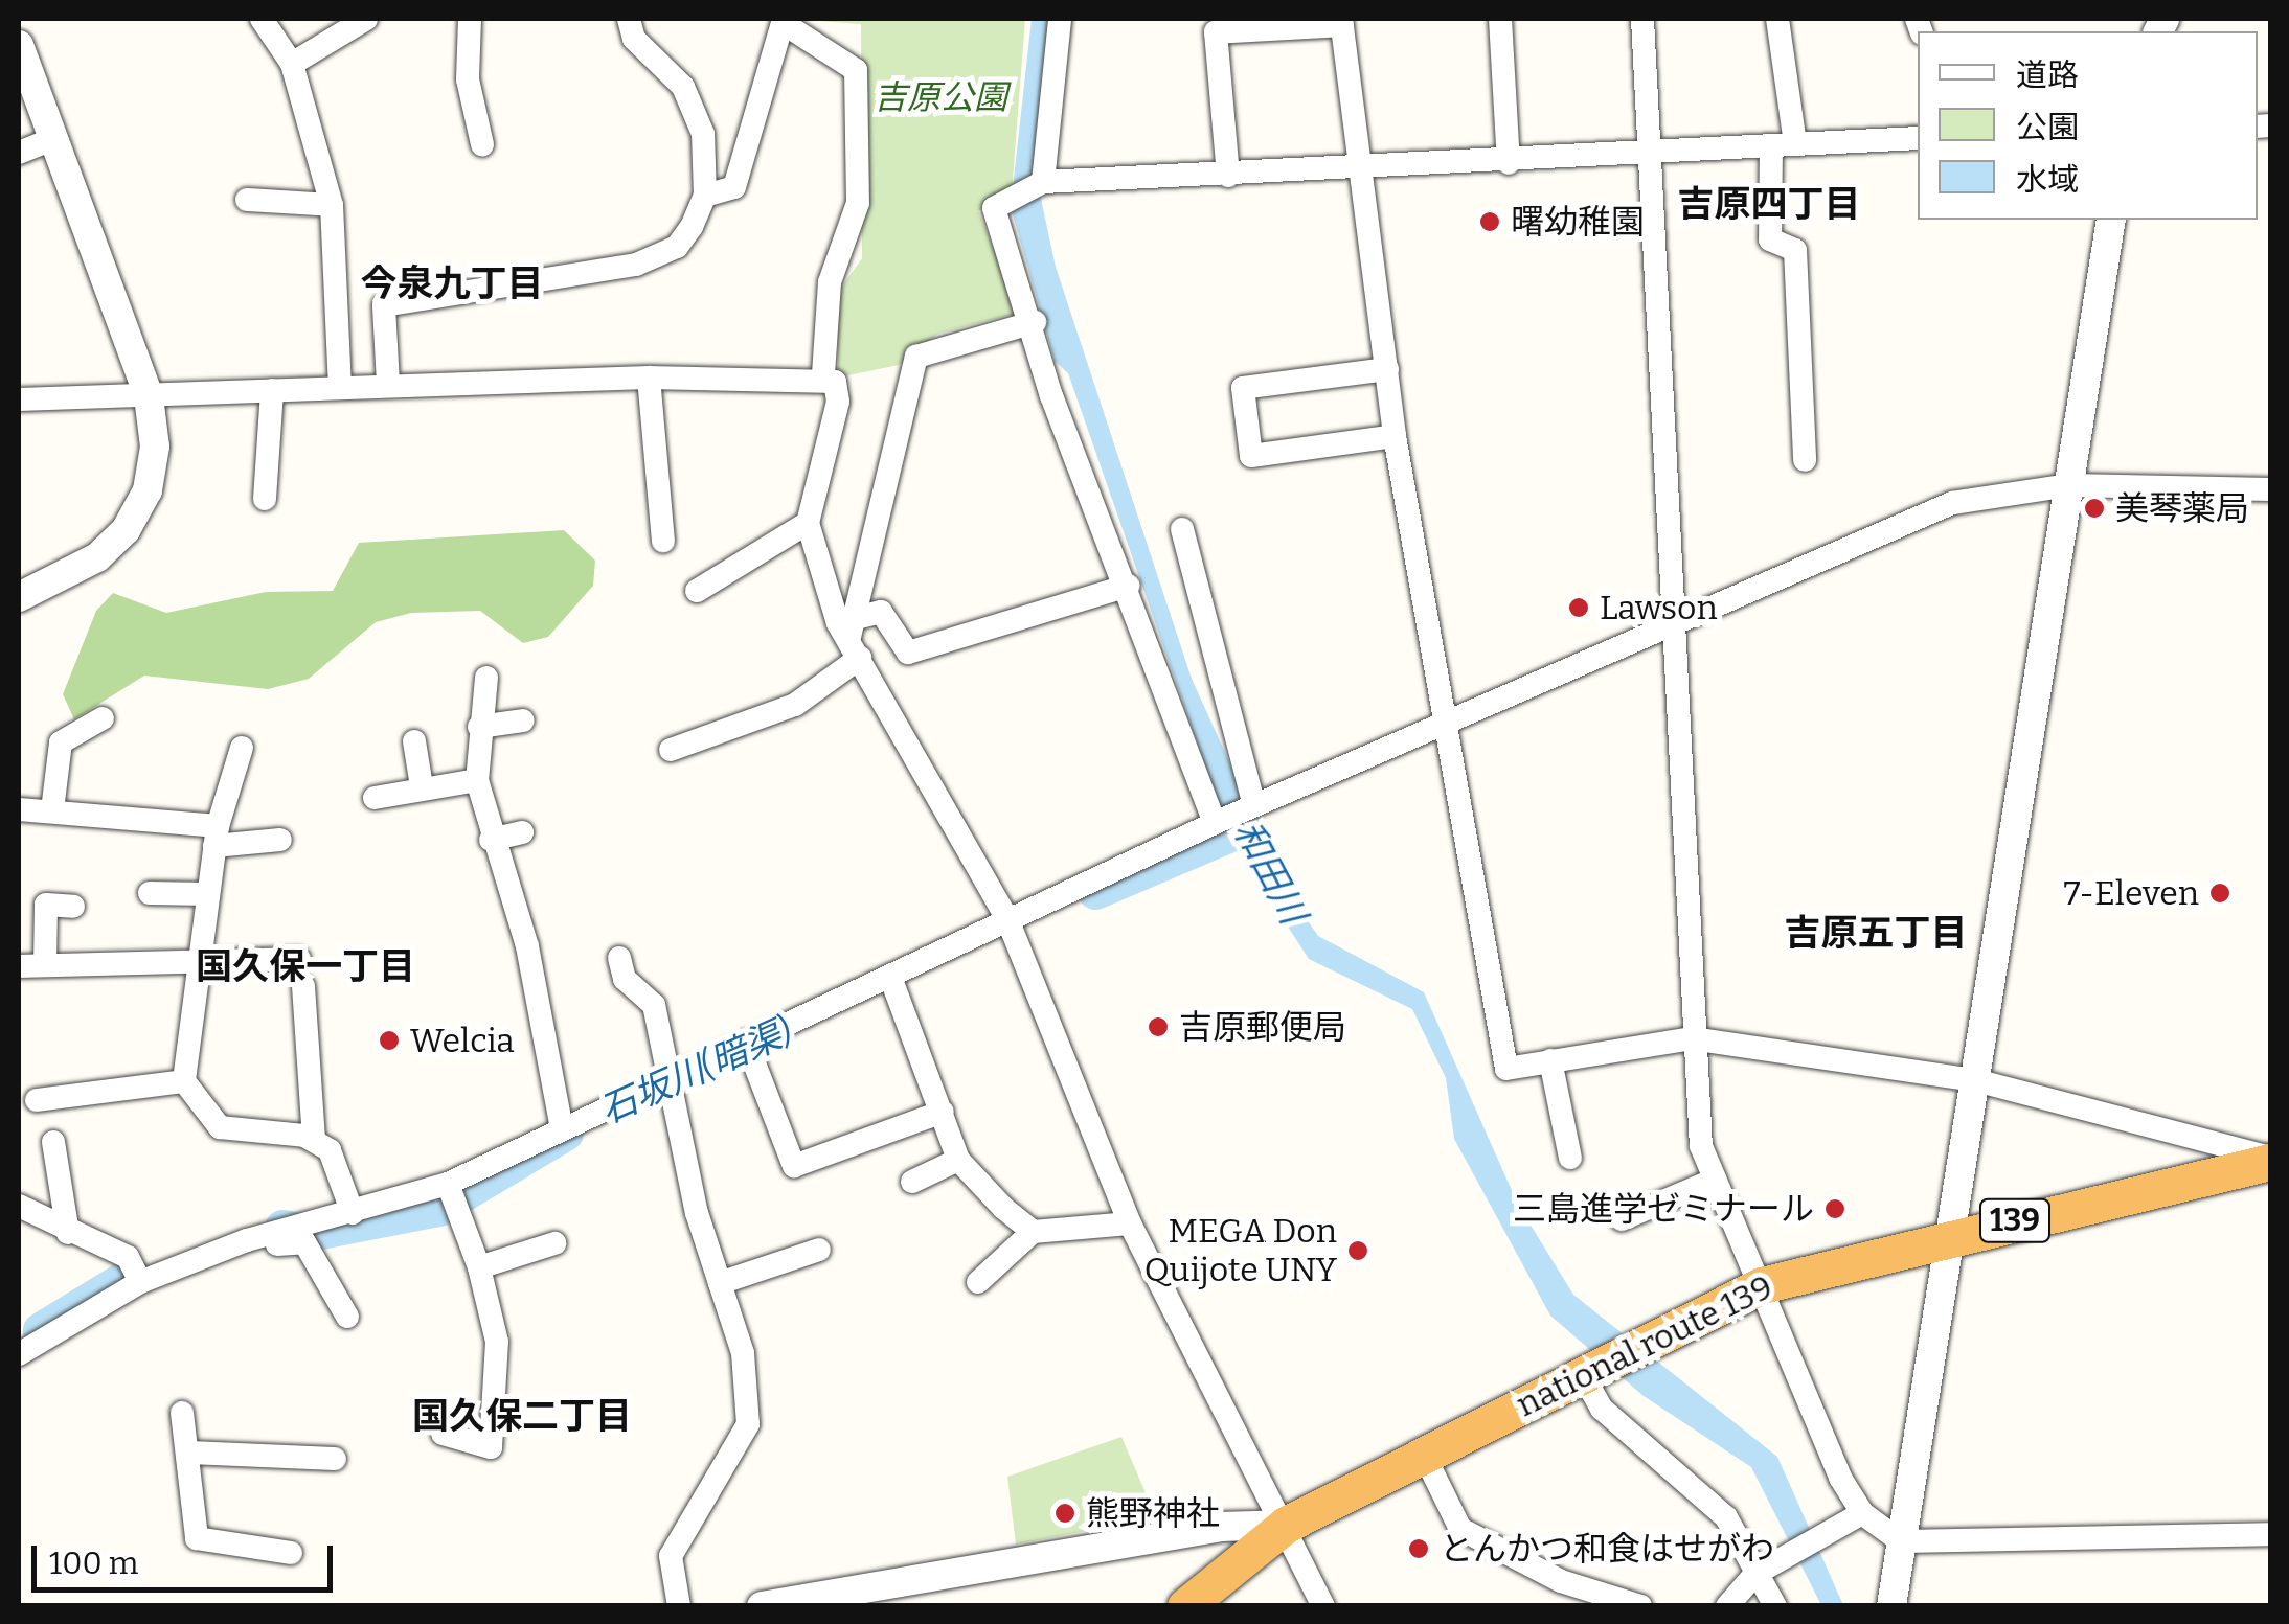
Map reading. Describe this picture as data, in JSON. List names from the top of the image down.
{
  "streets": {
    "highway": ["139", "national route 139"]
  },
  "districts": [
    "吉原四丁目",
    "今泉九丁目",
    "吉原五丁目",
    "国久保一丁目",
    "国久保二丁目"
  ],
  "water": ["和田川", "石坂川(暗渠)"],
  "parks": ["吉原公園"],
  "places": [
    "曙幼稚園",
    "美琴薬局",
    "Lawson",
    "7-Eleven",
    "吉原郵便局",
    "Welcia",
    "三島進学ゼミナール",
    "MEGA Don Quijote UNY",
    "熊野神社",
    "とんかつ和食はせがわ"
  ],
  "legend": ["道路", "公園", "水域"],
  "scale_bar": "100 m"
}
